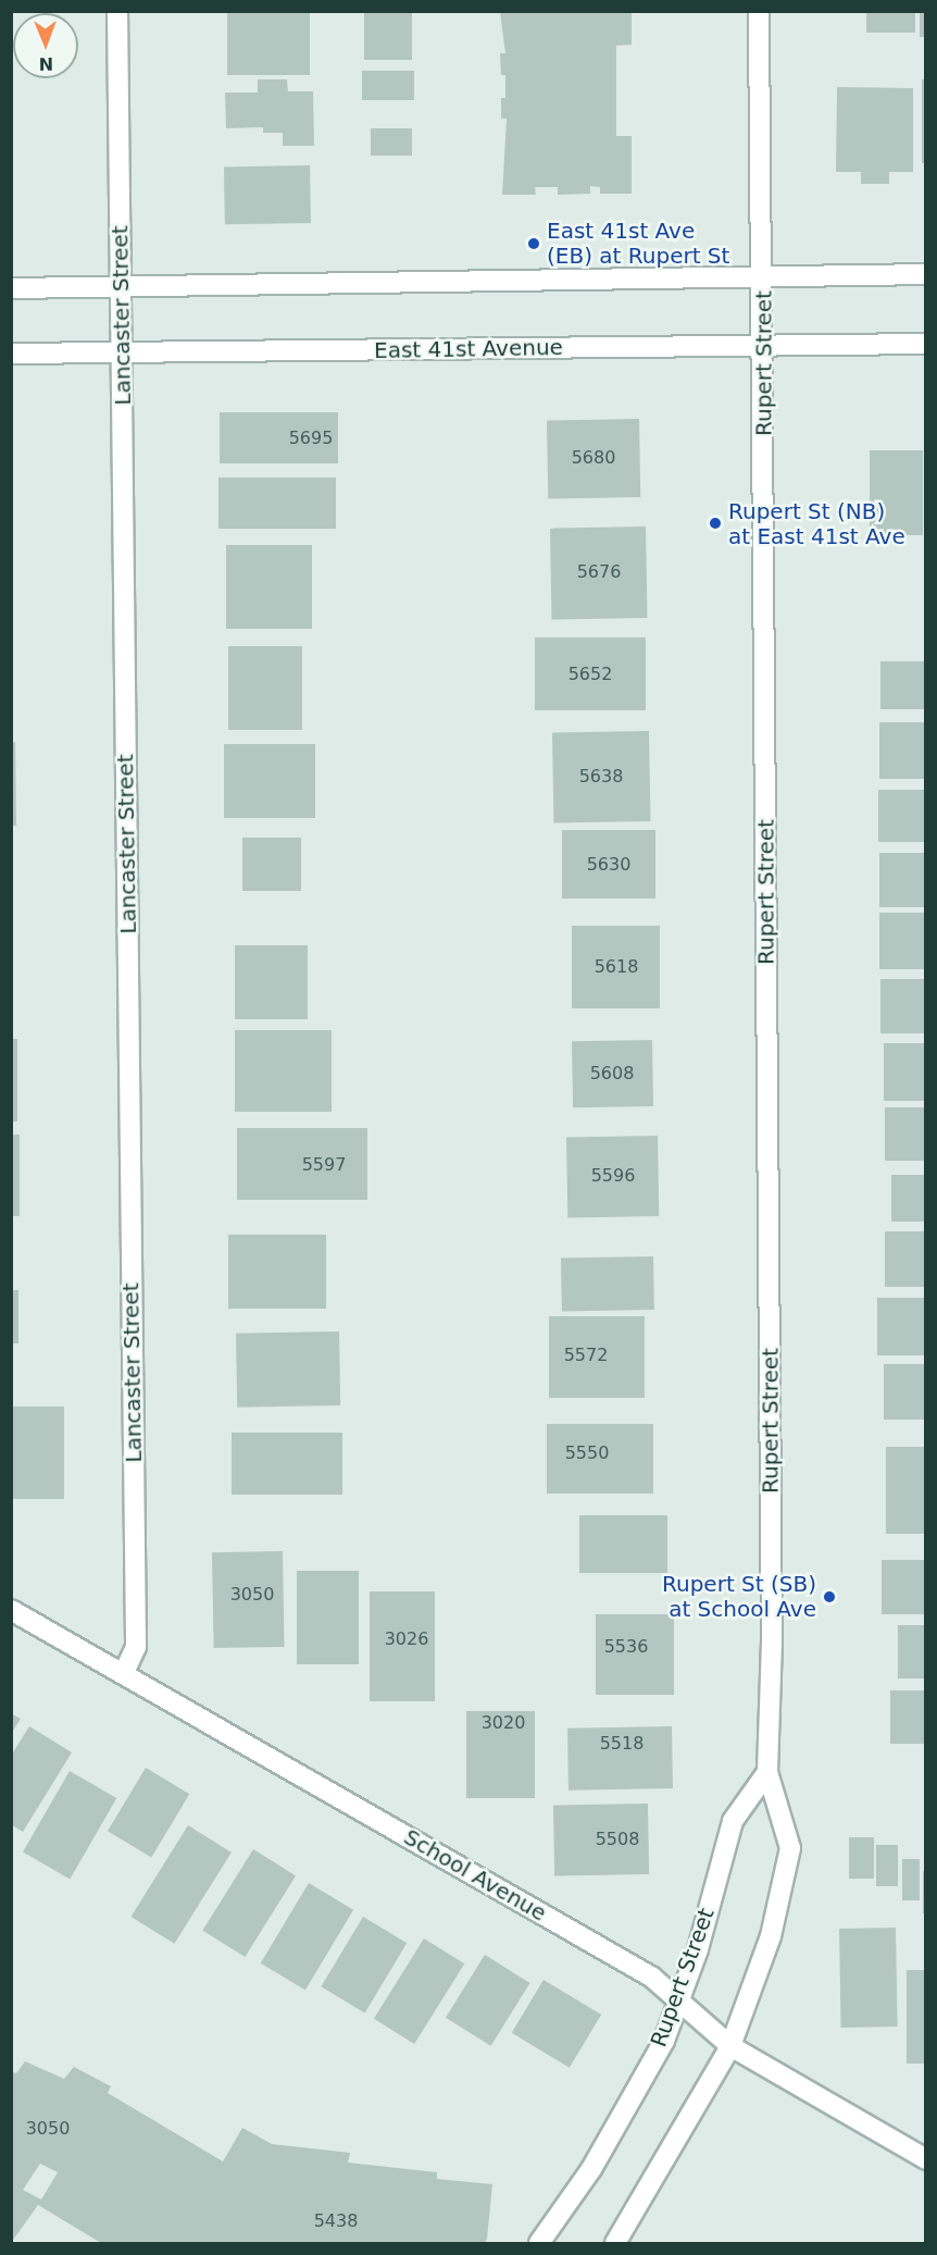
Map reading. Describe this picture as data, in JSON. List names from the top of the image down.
{
  "streets": {
    "street": [
      "Lancaster Street",
      "East 41st Avenue",
      "Rupert Street",
      "School Avenue"
    ]
  },
  "crossings": [
    ["Lancaster Street", "East 41st Avenue"],
    ["Lancaster Street", "School Avenue"],
    ["East 41st Avenue", "Rupert Street"],
    ["Rupert Street", "School Avenue"]
  ],
  "places": ["East 41st Ave (EB) at Rupert St", "Rupert St (NB) at East 41st Ave", "Rupert St (SB) at School Ave"],
  "house_numbers": [
    "5695",
    "5680",
    "5676",
    "5652",
    "5638",
    "5630",
    "5618",
    "5608",
    "5597",
    "5596",
    "5572",
    "5550",
    "3050",
    "3026",
    "5536",
    "3020",
    "5518",
    "5508",
    "3050",
    "5438"
  ],
  "north": "bottom"
}
